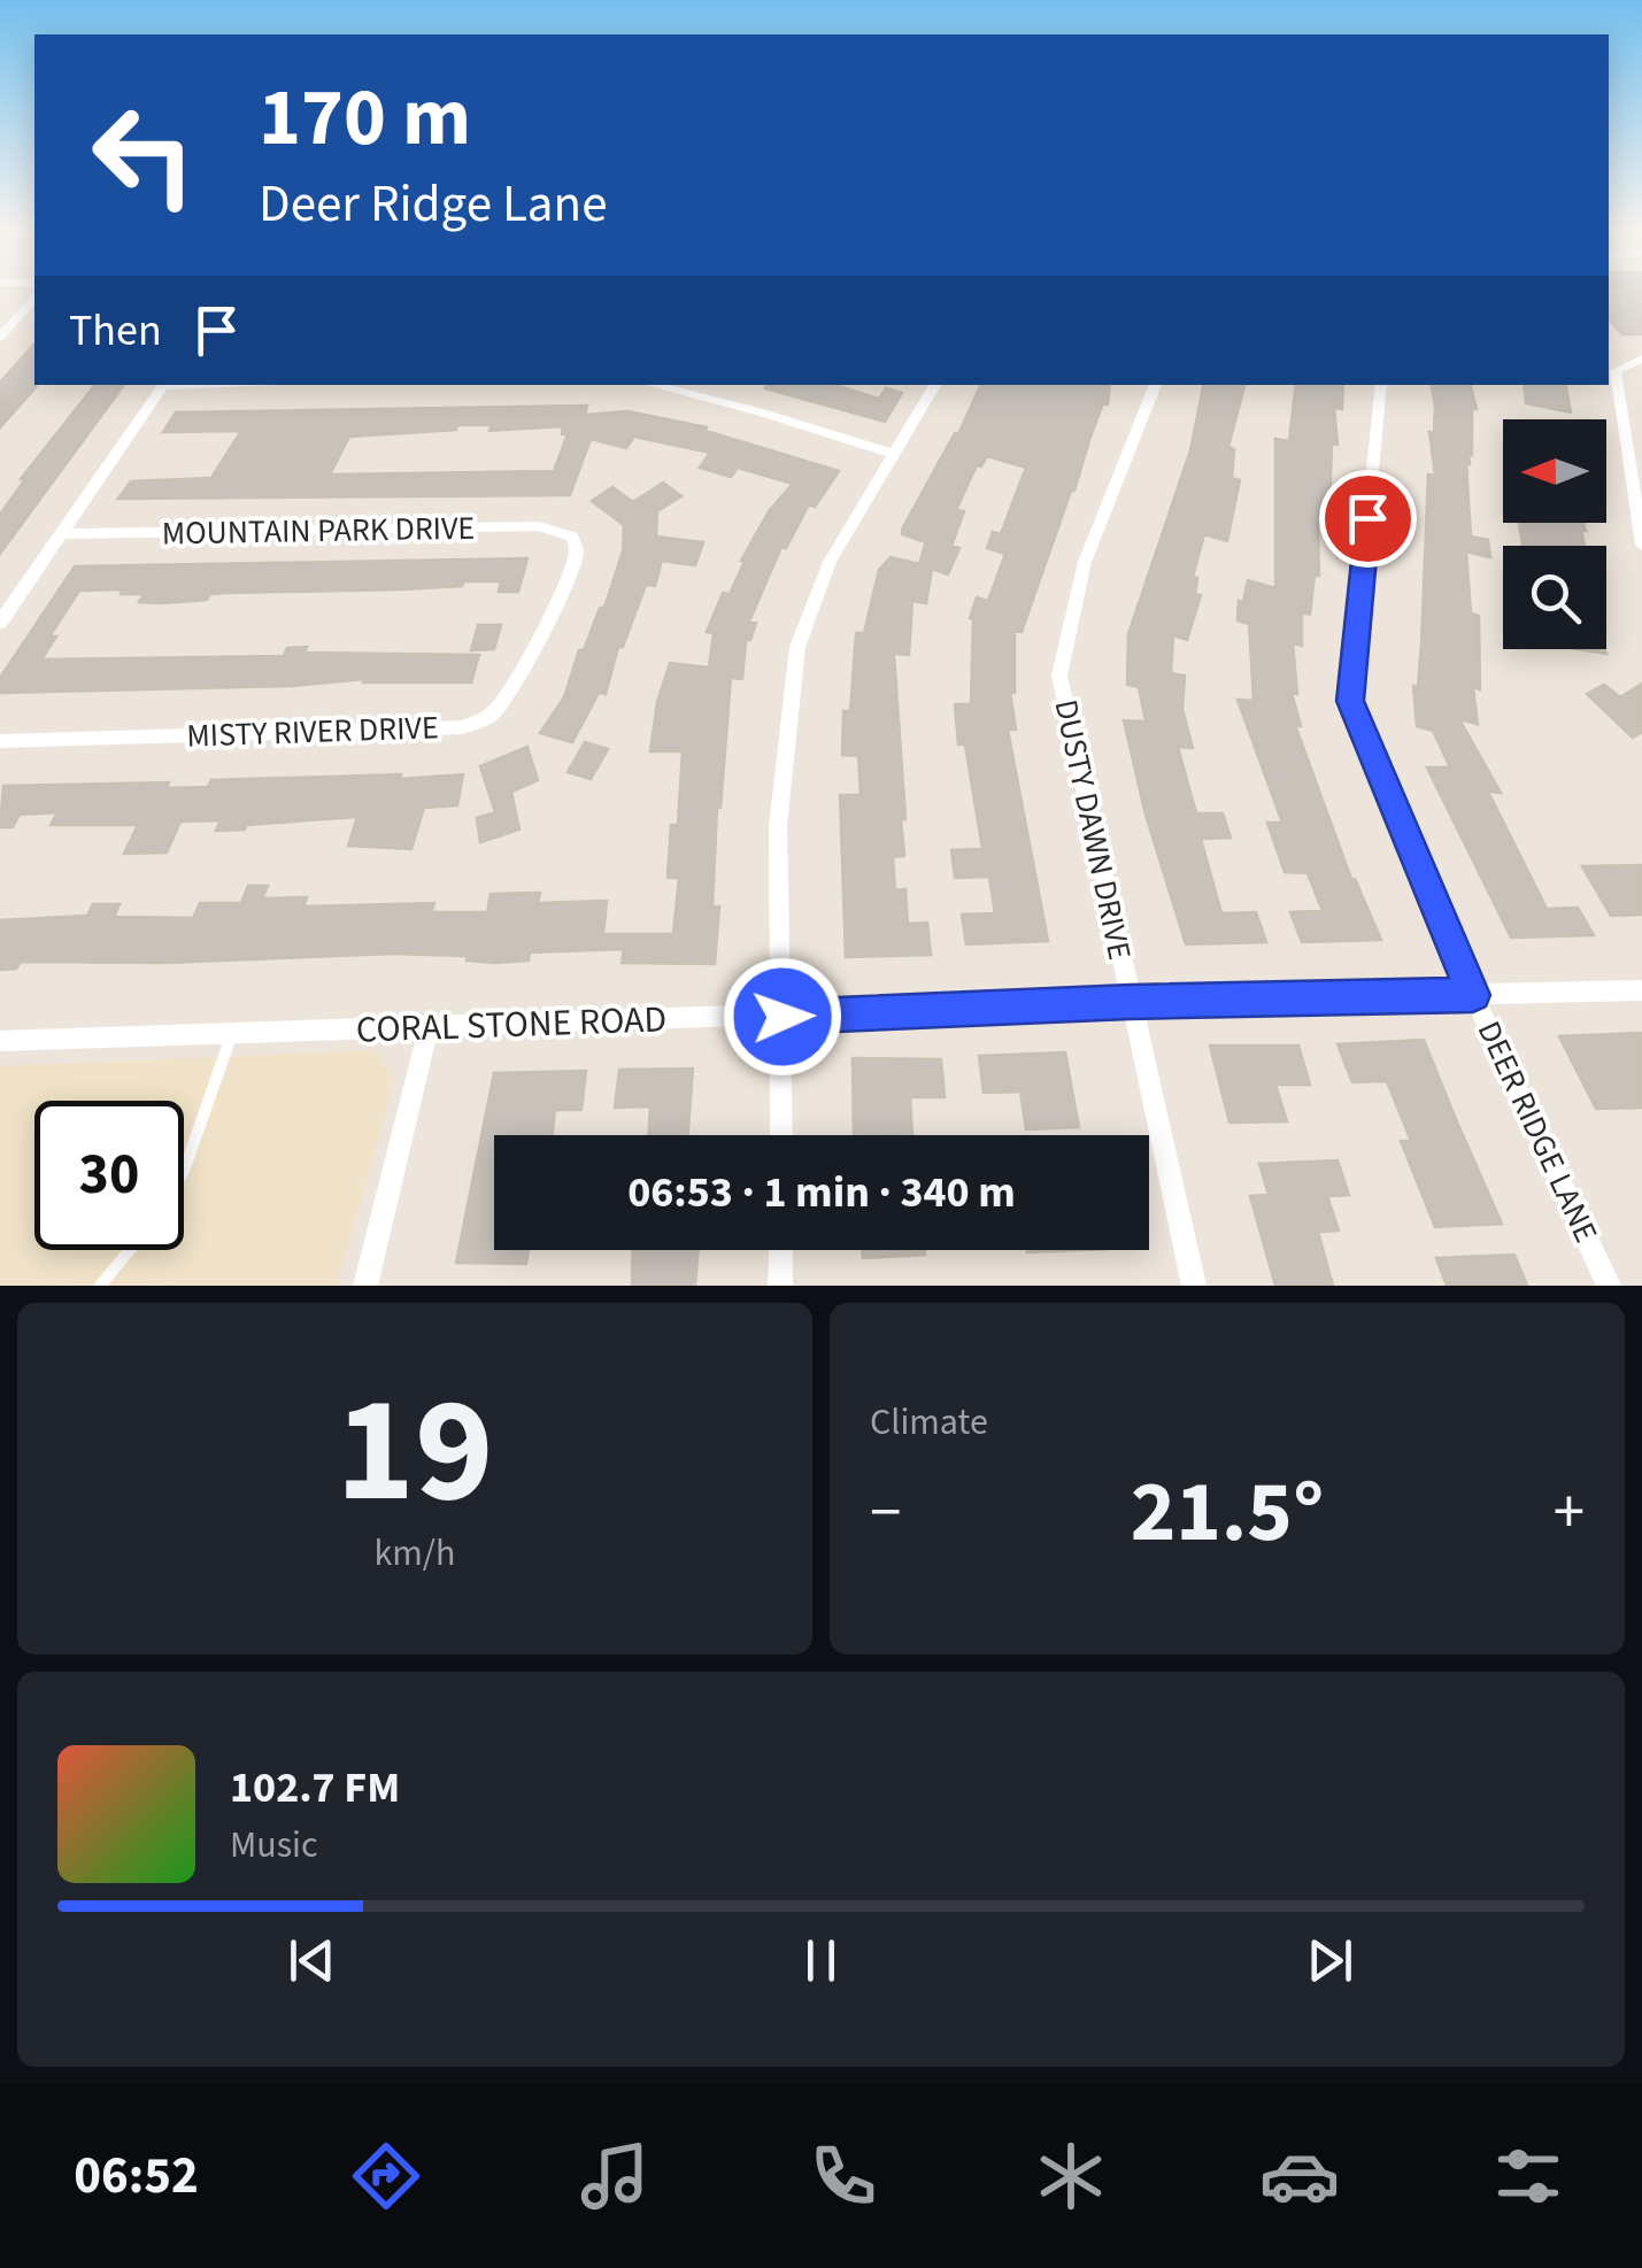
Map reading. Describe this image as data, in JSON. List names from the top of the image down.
{
  "streets": {
    "street": [
      "MOUNTAIN PARK DRIVE",
      "MISTY RIVER DRIVE",
      "DUSTY DAWN DRIVE",
      "CORAL STONE ROAD",
      "DEER RIDGE LANE"
    ]
  },
  "crossings": [
    ["MOUNTAIN PARK DRIVE", "MISTY RIVER DRIVE"],
    ["DUSTY DAWN DRIVE", "CORAL STONE ROAD"],
    ["CORAL STONE ROAD", "DEER RIDGE LANE"]
  ],
  "north": "left",
  "page": {
    "turn": ["170 m", "Deer Ridge Lane"],
    "then": "Then",
    "limit": "30",
    "trip": "06:53 · 1 min · 340 m",
    "tile": [
      ["19", "km/h"],
      "Climate"
    ],
    "heat": ["−", "21.5°", "+"],
    "song": ["102.7 FM", "Music"],
    "tabs": "06:52"
  }
}
